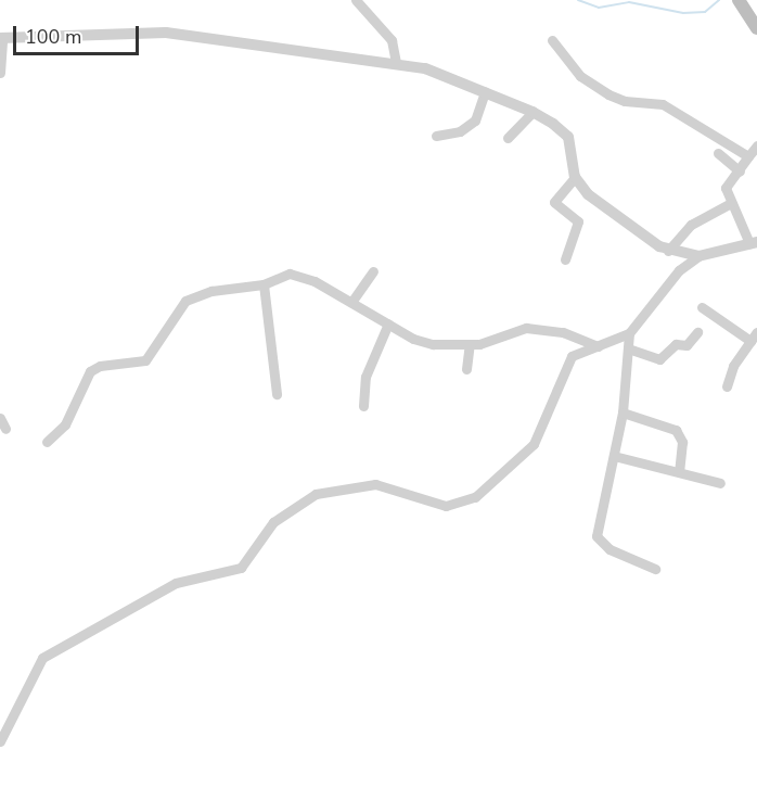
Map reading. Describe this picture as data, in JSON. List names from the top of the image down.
{
  "scale_bar": "100 m"
}
